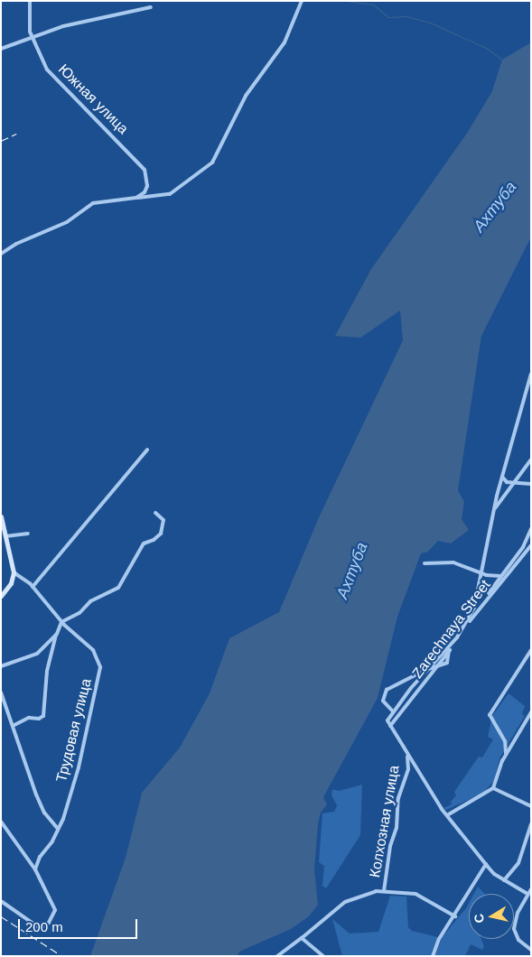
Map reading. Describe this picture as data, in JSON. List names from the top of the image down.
{
  "streets": {
    "street": [
      "Южная улица",
      "Zarechnaya Street",
      "Трудовая улица",
      "Колхозная улица"
    ]
  },
  "crossings": [
    ["Zarechnaya Street", "Колхозная улица"]
  ],
  "water": ["Ахтуба"],
  "scale_bar": "200 m",
  "north": "left"
}
